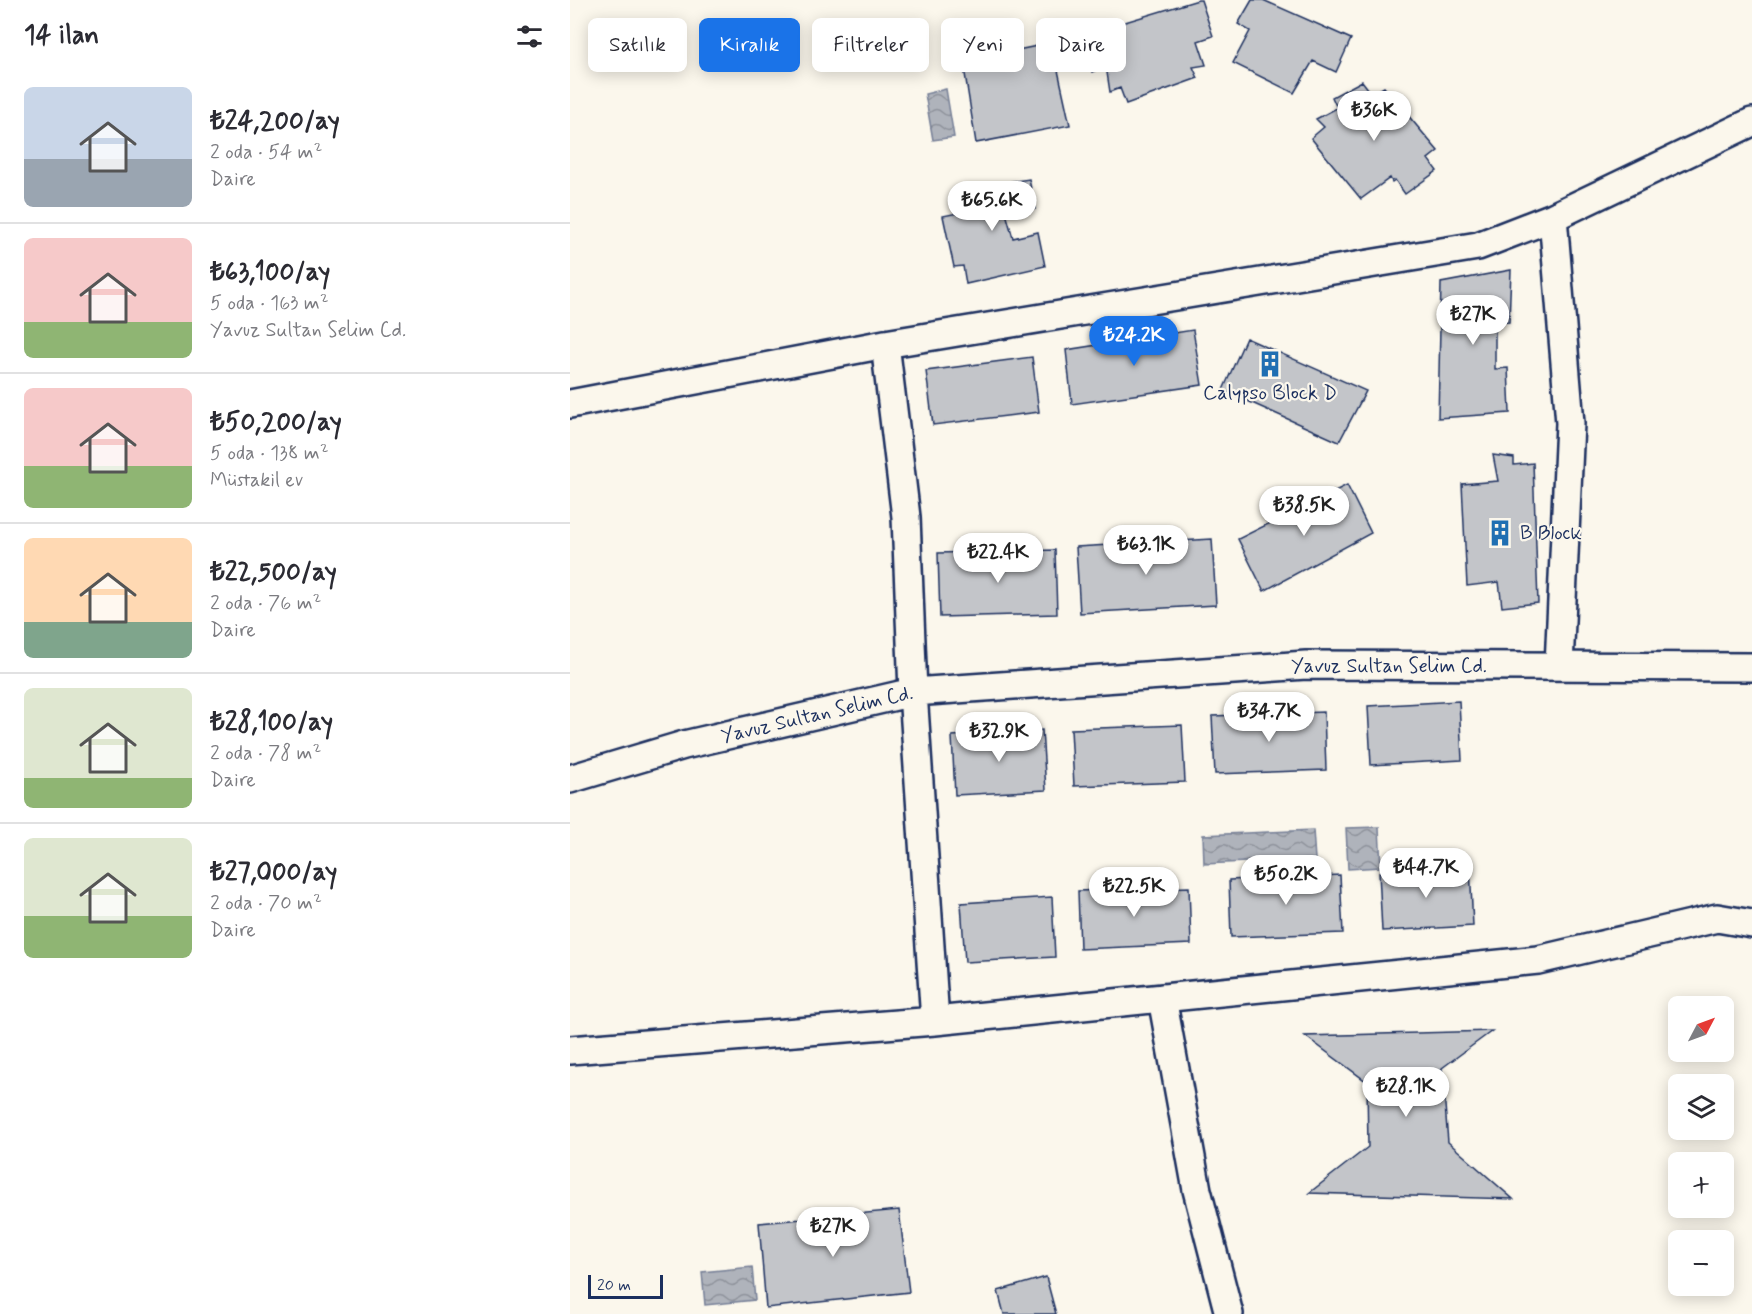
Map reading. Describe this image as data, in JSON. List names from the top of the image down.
{
  "streets": {
    "street": ["Yavuz Sultan Selim Cd."]
  },
  "places": {
    "building": ["Calypso Block D", "B Block"]
  },
  "scale_bar": "20 m",
  "north": "top right",
  "page": {
    "heading": "14 ilan",
    "chip": [
      "Satılık",
      "Kiralık",
      "Filtreler",
      "Yeni",
      "Daire"
    ],
    "list": [
      {
        "name": "₺24,200/ay",
        "note": "2 oda · 54 m² · Daire"
      },
      {
        "name": "₺63,100/ay",
        "note": "5 oda · 163 m² · Yavuz Sultan Selim Cd."
      },
      {
        "name": "₺50,200/ay",
        "note": "5 oda · 138 m² · Müstakil ev"
      },
      {
        "name": "₺22,500/ay",
        "note": "2 oda · 76 m² · Daire"
      },
      {
        "name": "₺28,100/ay",
        "note": "2 oda · 78 m² · Daire"
      },
      {
        "name": "₺27,000/ay",
        "note": "2 oda · 70 m² · Daire"
      }
    ],
    "price": [
      "₺36K",
      "₺65.6K",
      "₺27K",
      "₺24.2K",
      "₺38.5K",
      "₺63.1K",
      "₺22.4K",
      "₺34.7K",
      "₺32.9K",
      "₺44.7K",
      "₺50.2K",
      "₺22.5K",
      "₺28.1K",
      "₺27K"
    ],
    "map_buttons": ["+", "−"],
    "scale": "20 m"
  }
}
